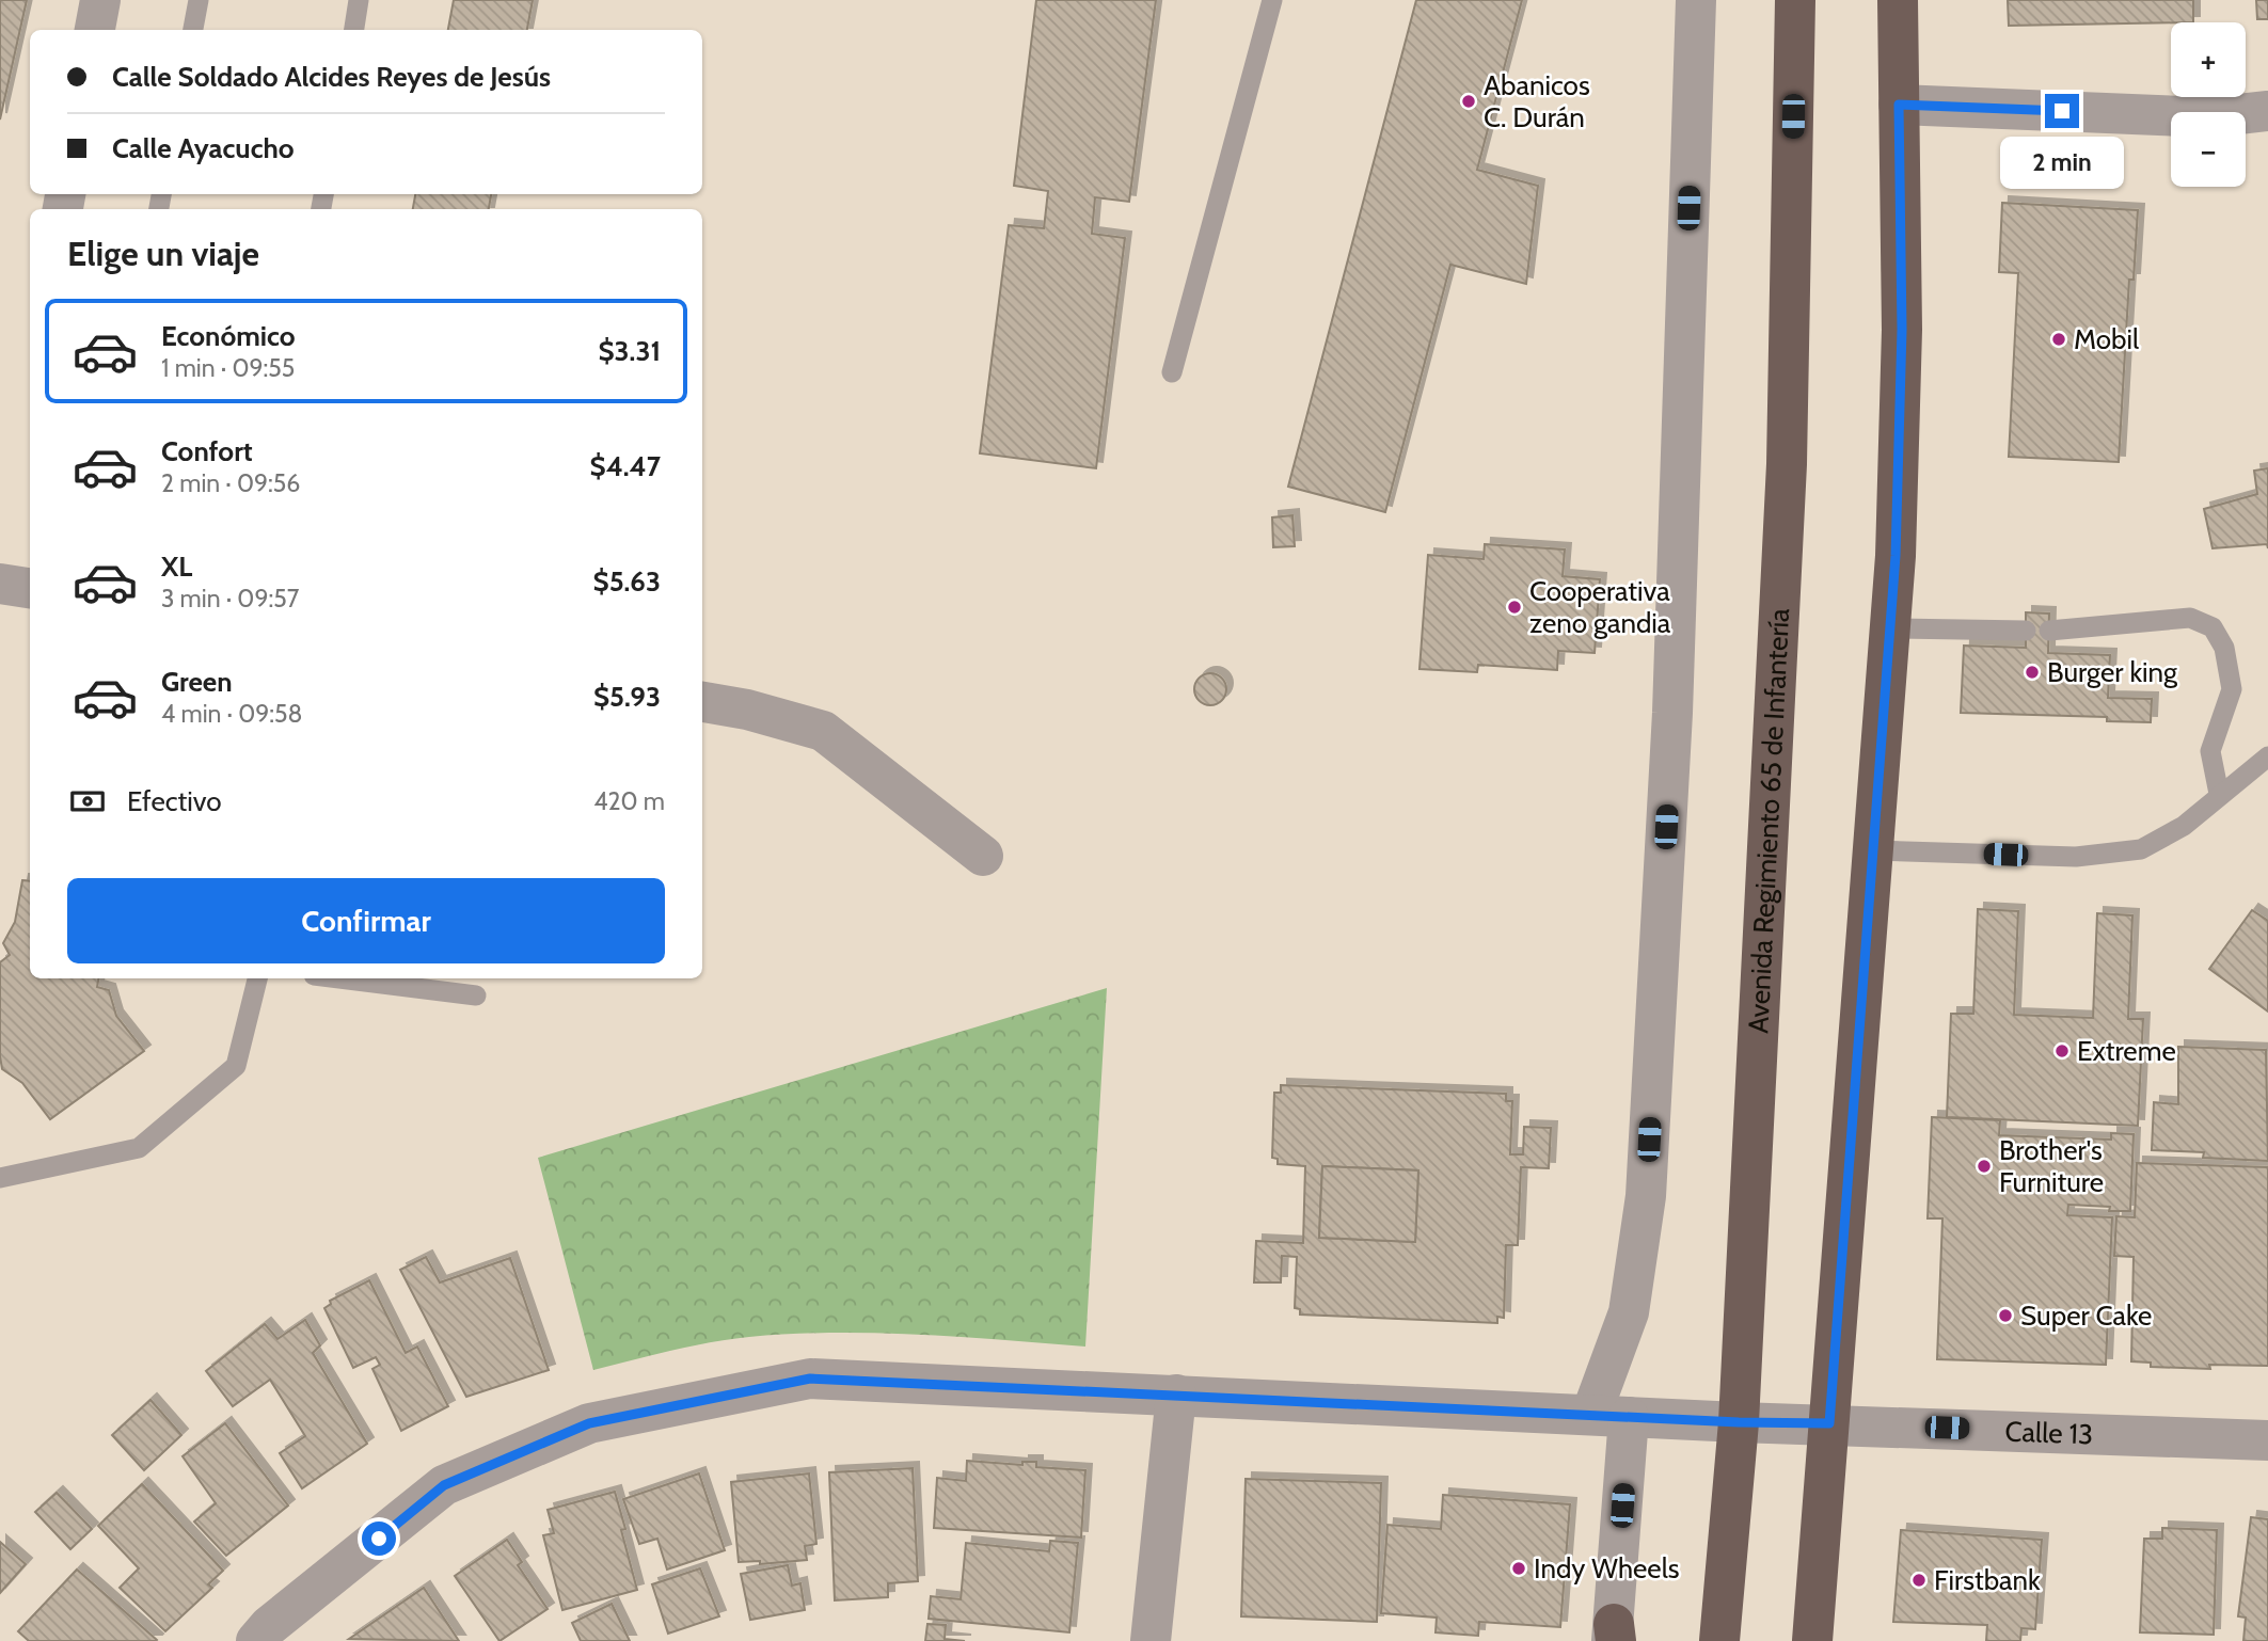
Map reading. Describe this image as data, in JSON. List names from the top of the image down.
{
  "streets": {
    "highway": ["Avenida Regimiento 65 de Infantería"],
    "street": ["Calle 13"]
  },
  "crossings": [
    ["Avenida Regimiento 65 de Infantería", "Calle 13"]
  ],
  "places": [
    "Abanicos C. Durán",
    "Mobil",
    "Cooperativa zeno gandia",
    "Burger king",
    "Extreme",
    "Brother's Furniture",
    "Super Cake",
    "Indy Wheels",
    "Firstbank"
  ],
  "page": {
    "map_buttons": ["+", "−"],
    "banner": ["Calle Soldado Alcides Reyes de Jesús", "Calle Ayacucho"],
    "bubble": "2 min",
    "heading": "Elige un viaje",
    "list": [
      {
        "name": "Económico",
        "note": "1 min · 09:55",
        "value": "$3.31"
      },
      {
        "name": "Confort",
        "note": "2 min · 09:56",
        "value": "$4.47"
      },
      {
        "name": "XL",
        "note": "3 min · 09:57",
        "value": "$5.63"
      },
      {
        "name": "Green",
        "note": "4 min · 09:58",
        "value": "$5.93"
      }
    ],
    "pay": ["Efectivo", "420 m"],
    "buttons": "Confirmar"
  }
}
